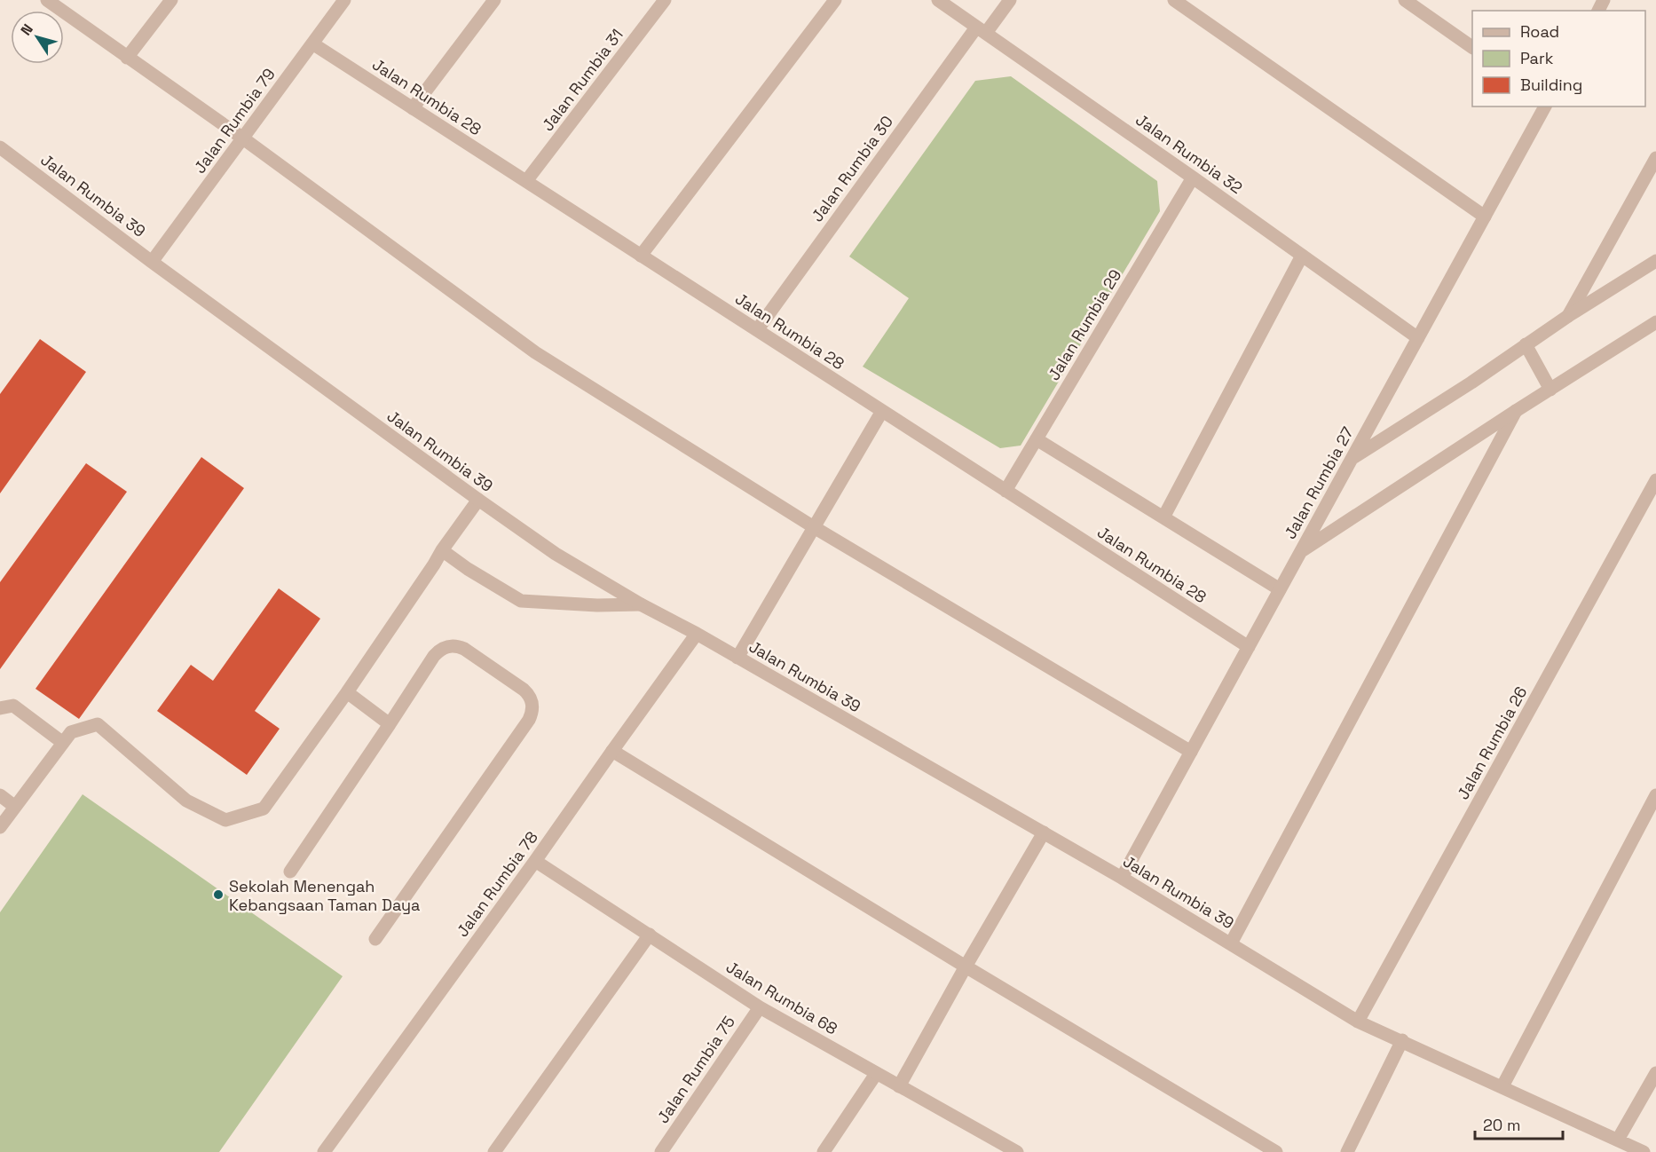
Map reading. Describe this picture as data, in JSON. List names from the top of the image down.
{
  "streets": {
    "street": [
      "Jalan Rumbia 31",
      "Jalan Rumbia 28",
      "Jalan Rumbia 79",
      "Jalan Rumbia 32",
      "Jalan Rumbia 30",
      "Jalan Rumbia 39",
      "Jalan Rumbia 29",
      "Jalan Rumbia 27",
      "Jalan Rumbia 26",
      "Jalan Rumbia 78",
      "Jalan Rumbia 68",
      "Jalan Rumbia 75"
    ]
  },
  "crossings": [
    ["Jalan Rumbia 31", "Jalan Rumbia 28"],
    ["Jalan Rumbia 28", "Jalan Rumbia 79"],
    ["Jalan Rumbia 28", "Jalan Rumbia 30"],
    ["Jalan Rumbia 28", "Jalan Rumbia 29"],
    ["Jalan Rumbia 28", "Jalan Rumbia 27"],
    ["Jalan Rumbia 79", "Jalan Rumbia 39"],
    ["Jalan Rumbia 32", "Jalan Rumbia 30"],
    ["Jalan Rumbia 32", "Jalan Rumbia 29"],
    ["Jalan Rumbia 32", "Jalan Rumbia 27"],
    ["Jalan Rumbia 39", "Jalan Rumbia 27"],
    ["Jalan Rumbia 39", "Jalan Rumbia 26"],
    ["Jalan Rumbia 39", "Jalan Rumbia 78"],
    ["Jalan Rumbia 78", "Jalan Rumbia 68"],
    ["Jalan Rumbia 68", "Jalan Rumbia 75"]
  ],
  "places": ["Sekolah Menengah Kebangsaan Taman Daya"],
  "legend": ["Road", "Park", "Building"],
  "scale_bar": "20 m",
  "north": "top left"
}
